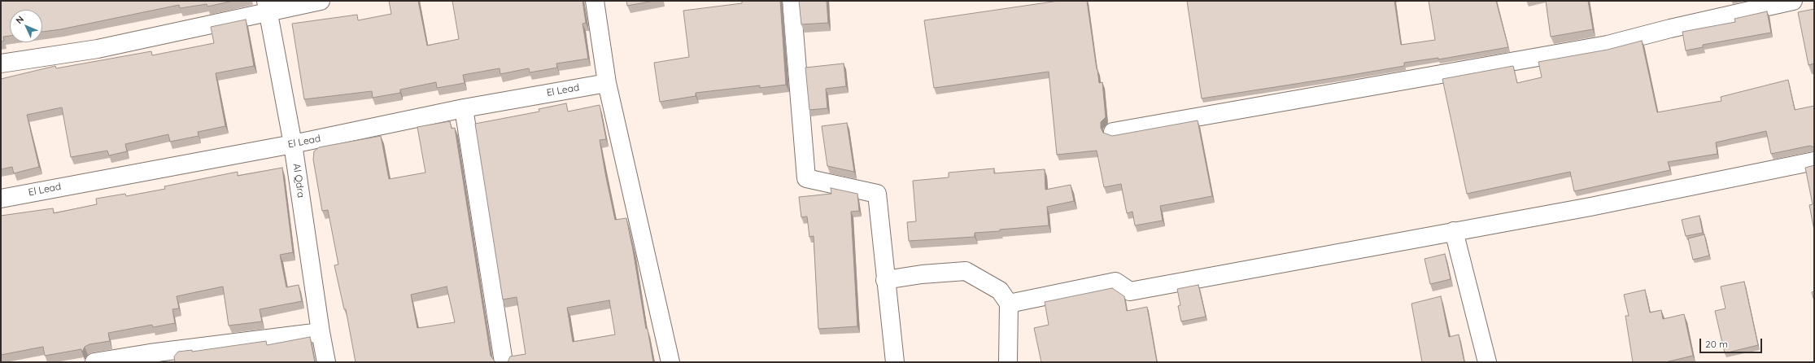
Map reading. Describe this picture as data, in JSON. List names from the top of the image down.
{
  "streets": {
    "street": ["El Lead", "Al Qdra"]
  },
  "crossings": [
    ["El Lead", "Al Qdra"]
  ],
  "scale_bar": "20 m",
  "north": "top left"
}
